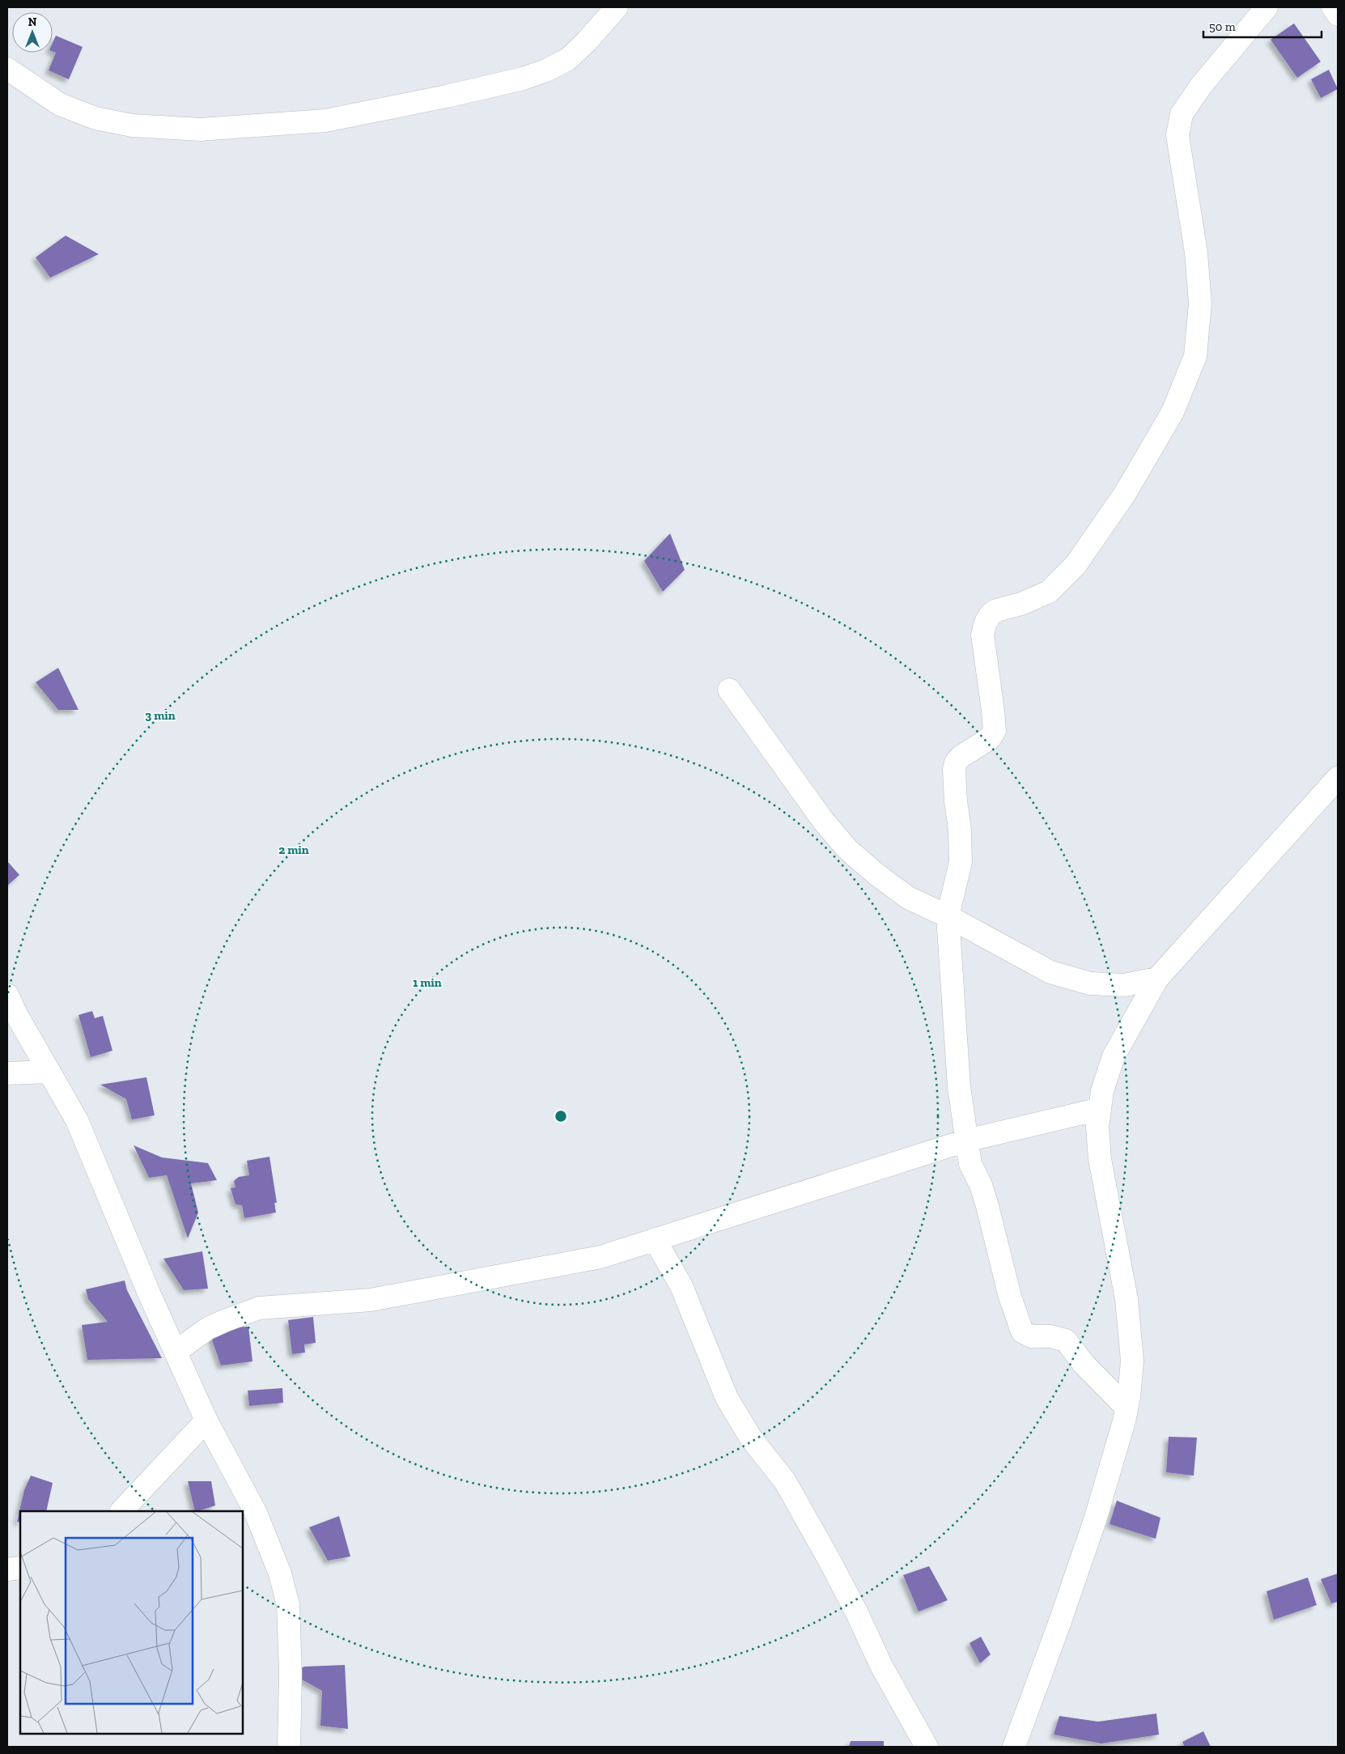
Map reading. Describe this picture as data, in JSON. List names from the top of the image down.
{
  "scale_bar": "50 m",
  "north": "top",
  "rings": ["3 min", "2 min", "1 min"]
}
